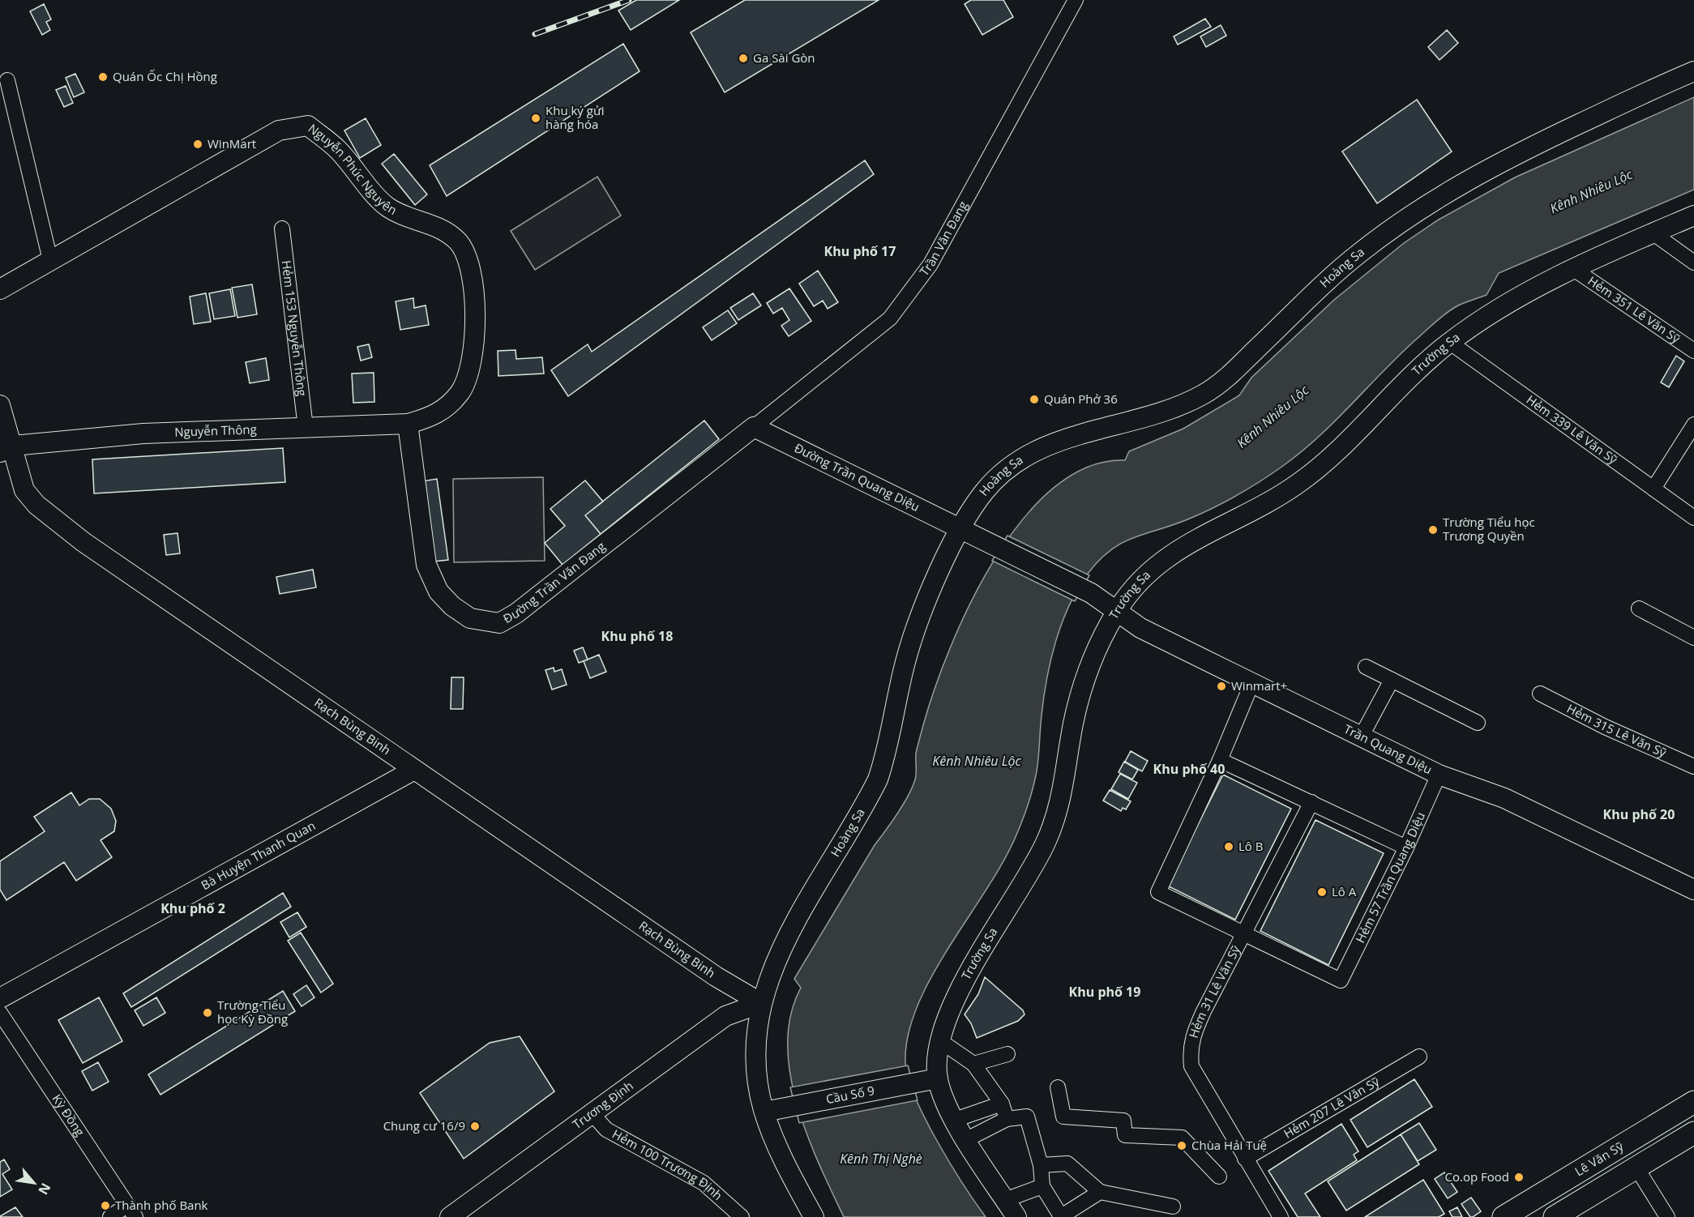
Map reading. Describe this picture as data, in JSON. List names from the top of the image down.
{
  "streets": {
    "main road": ["Lê Văn Sỹ"],
    "street": [
      "Nguyễn Phúc Nguyên",
      "Trần Văn Ðang",
      "Hoàng Sa",
      "Hẻm 351 Lê Văn Sỹ",
      "Hẻm 153 Nguyễn Thông",
      "Trường Sa",
      "Hẻm 339 Lê Văn Sỹ",
      "Nguyễn Thông",
      "Đường Trần Quang Diệu",
      "Đường Trần Văn Đang",
      "Rạch Bùng Binh",
      "Hẻm 315 Lê Văn Sỹ",
      "Trần Quang Diệu",
      "Bà Huyện Thanh Quan",
      "Hẻm 57 Trần Quang Diệu",
      "Hẻm 31 Lê Văn Sỹ",
      "Cầu Số 9",
      "Trương Định",
      "Hẻm 207 Lê Văn Sỹ",
      "Kỳ Ðồng",
      "Hẻm 100 Trương Định"
    ]
  },
  "crossings": [
    ["Nguyễn Phúc Nguyên", "Nguyễn Thông"],
    ["Trần Văn Ðang", "Đường Trần Quang Diệu"],
    ["Trần Văn Ðang", "Đường Trần Văn Đang"],
    ["Hoàng Sa", "Đường Trần Quang Diệu"],
    ["Hoàng Sa", "Rạch Bùng Binh"],
    ["Hoàng Sa", "Trần Quang Diệu"],
    ["Hoàng Sa", "Cầu Số 9"],
    ["Hoàng Sa", "Trương Định"],
    ["Hẻm 351 Lê Văn Sỹ", "Trường Sa"],
    ["Hẻm 153 Nguyễn Thông", "Nguyễn Thông"],
    ["Trường Sa", "Hẻm 339 Lê Văn Sỹ"],
    ["Trường Sa", "Trần Quang Diệu"],
    ["Trường Sa", "Cầu Số 9"],
    ["Nguyễn Thông", "Đường Trần Văn Đang"],
    ["Nguyễn Thông", "Rạch Bùng Binh"],
    ["Đường Trần Quang Diệu", "Đường Trần Văn Đang"],
    ["Đường Trần Quang Diệu", "Trần Quang Diệu"],
    ["Rạch Bùng Binh", "Bà Huyện Thanh Quan"],
    ["Rạch Bùng Binh", "Trương Định"],
    ["Trần Quang Diệu", "Hẻm 57 Trần Quang Diệu"],
    ["Hẻm 57 Trần Quang Diệu", "Hẻm 31 Lê Văn Sỹ"],
    ["Hẻm 31 Lê Văn Sỹ", "Hẻm 207 Lê Văn Sỹ"],
    ["Trương Định", "Hẻm 100 Trương Định"]
  ],
  "districts": [
    "Khu phố 17",
    "Khu phố 18",
    "Khu phố 40",
    "Khu phố 20",
    "Khu phố 2",
    "Khu phố 19"
  ],
  "water": ["Kênh Nhiêu Lộc", "Kênh Thị Nghè"],
  "places": [
    "Ga Sài Gòn",
    "Quán Ốc Chị Hồng",
    "Khu ký gửi hàng hóa",
    "WinMart",
    "Quán Phở 36",
    "Trường Tiểu học Trương Quyền",
    "Winmart+",
    "Lô B",
    "Lô A",
    "Trường Tiểu học Kỳ Đồng",
    "Chung cư 16/9",
    "Chùa Hải Tuệ",
    "Co.op Food",
    "Thành phố Bank"
  ],
  "north": "bottom right"
}
